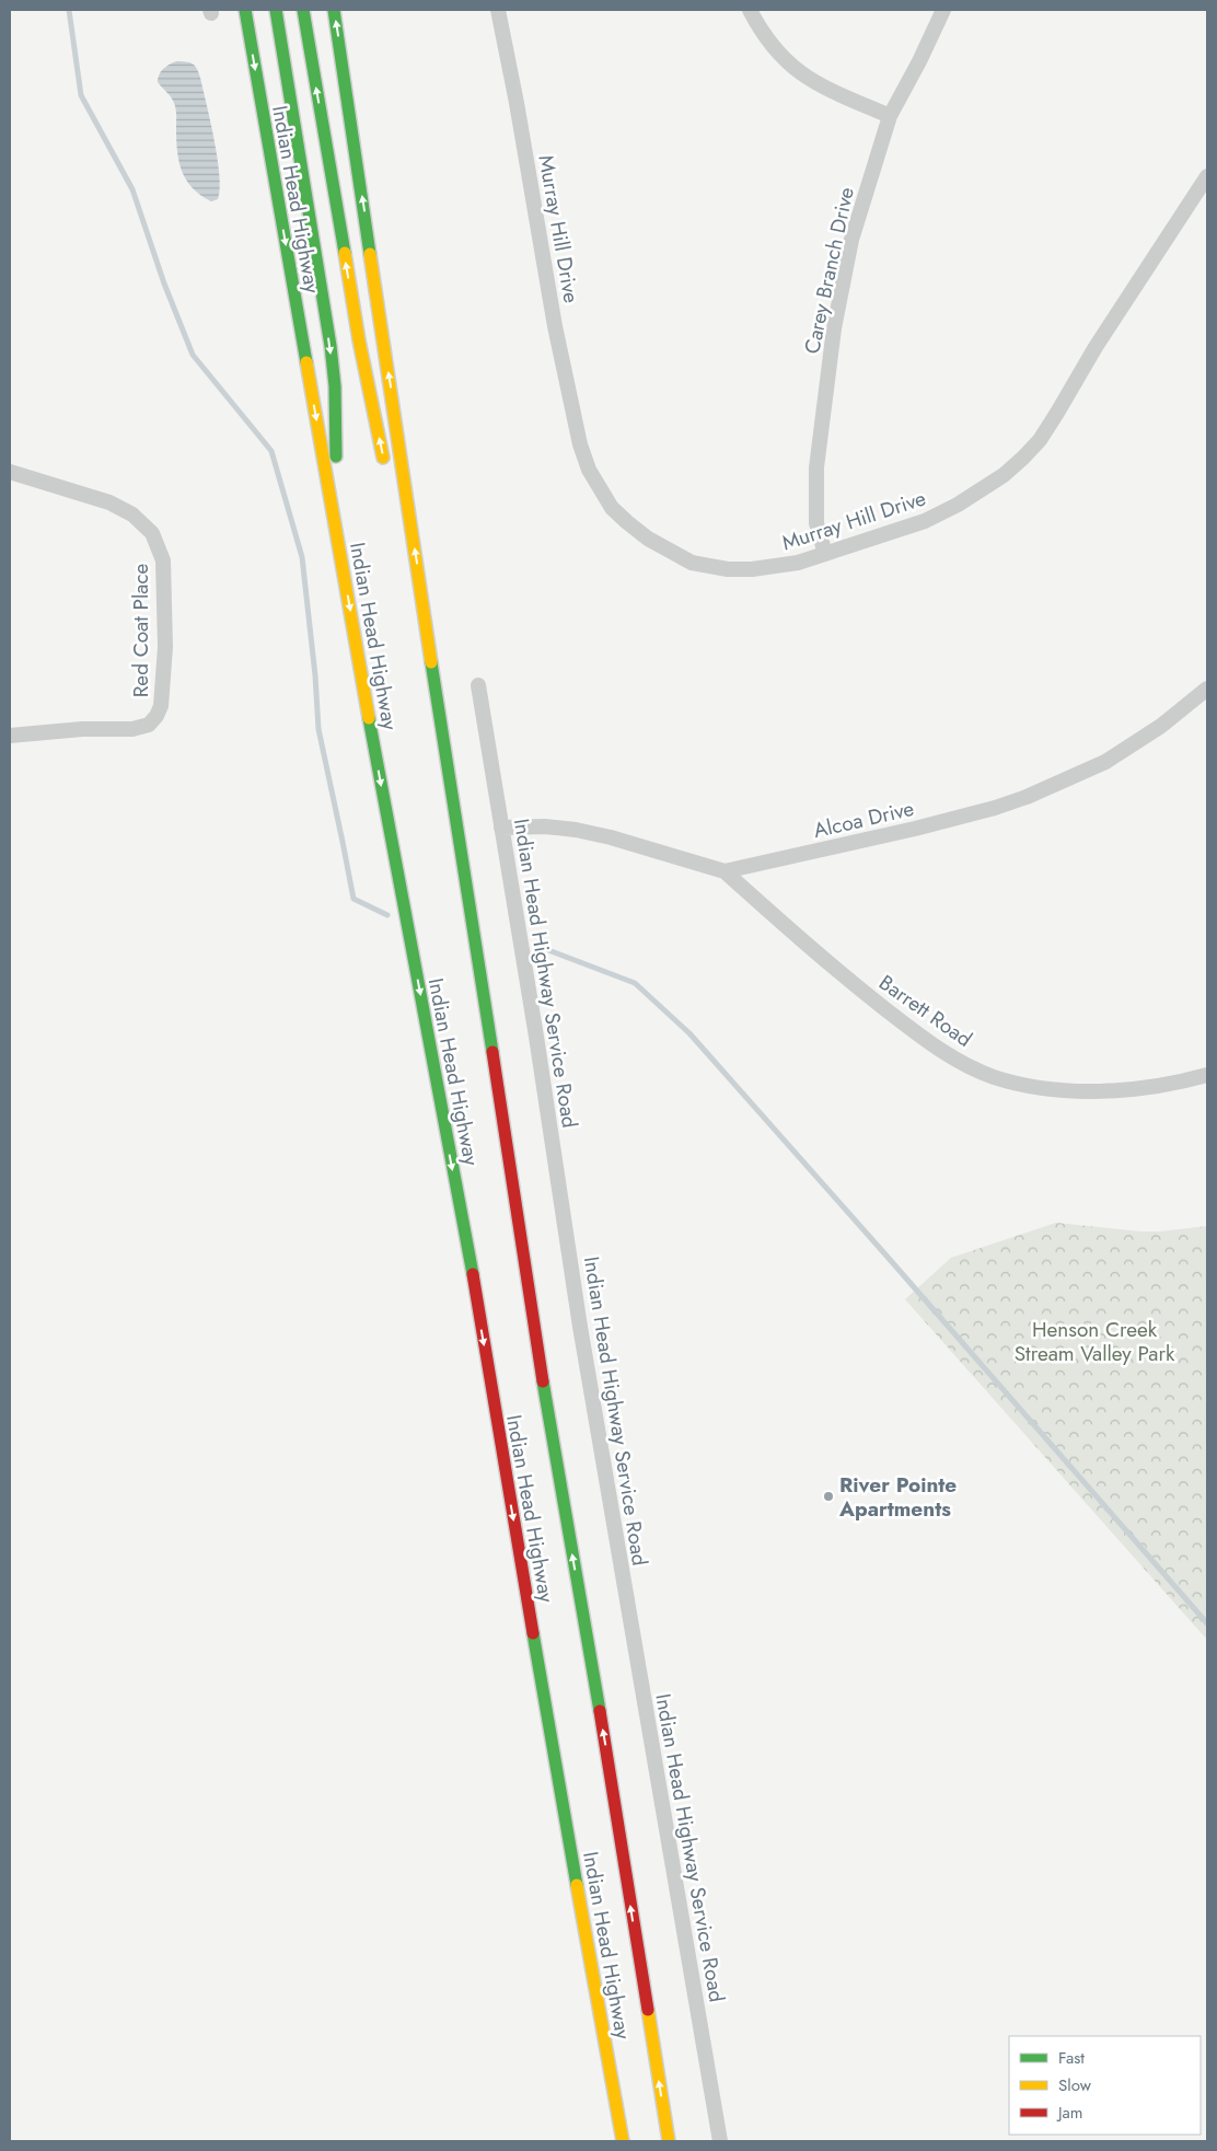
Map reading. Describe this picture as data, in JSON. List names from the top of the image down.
{
  "streets": {
    "highway": ["Indian Head Highway"],
    "street": [
      "Murray Hill Drive",
      "Carey Branch Drive",
      "Red Coat Place",
      "Alcoa Drive",
      "Indian Head Highway Service Road",
      "Barrett Road"
    ]
  },
  "crossings": [
    ["Murray Hill Drive", "Carey Branch Drive"],
    ["Alcoa Drive", "Indian Head Highway Service Road"],
    ["Alcoa Drive", "Barrett Road"]
  ],
  "parks": ["Henson Creek Stream Valley Park"],
  "places": ["River Pointe Apartments"],
  "legend": ["Fast", "Slow", "Jam"]
}
